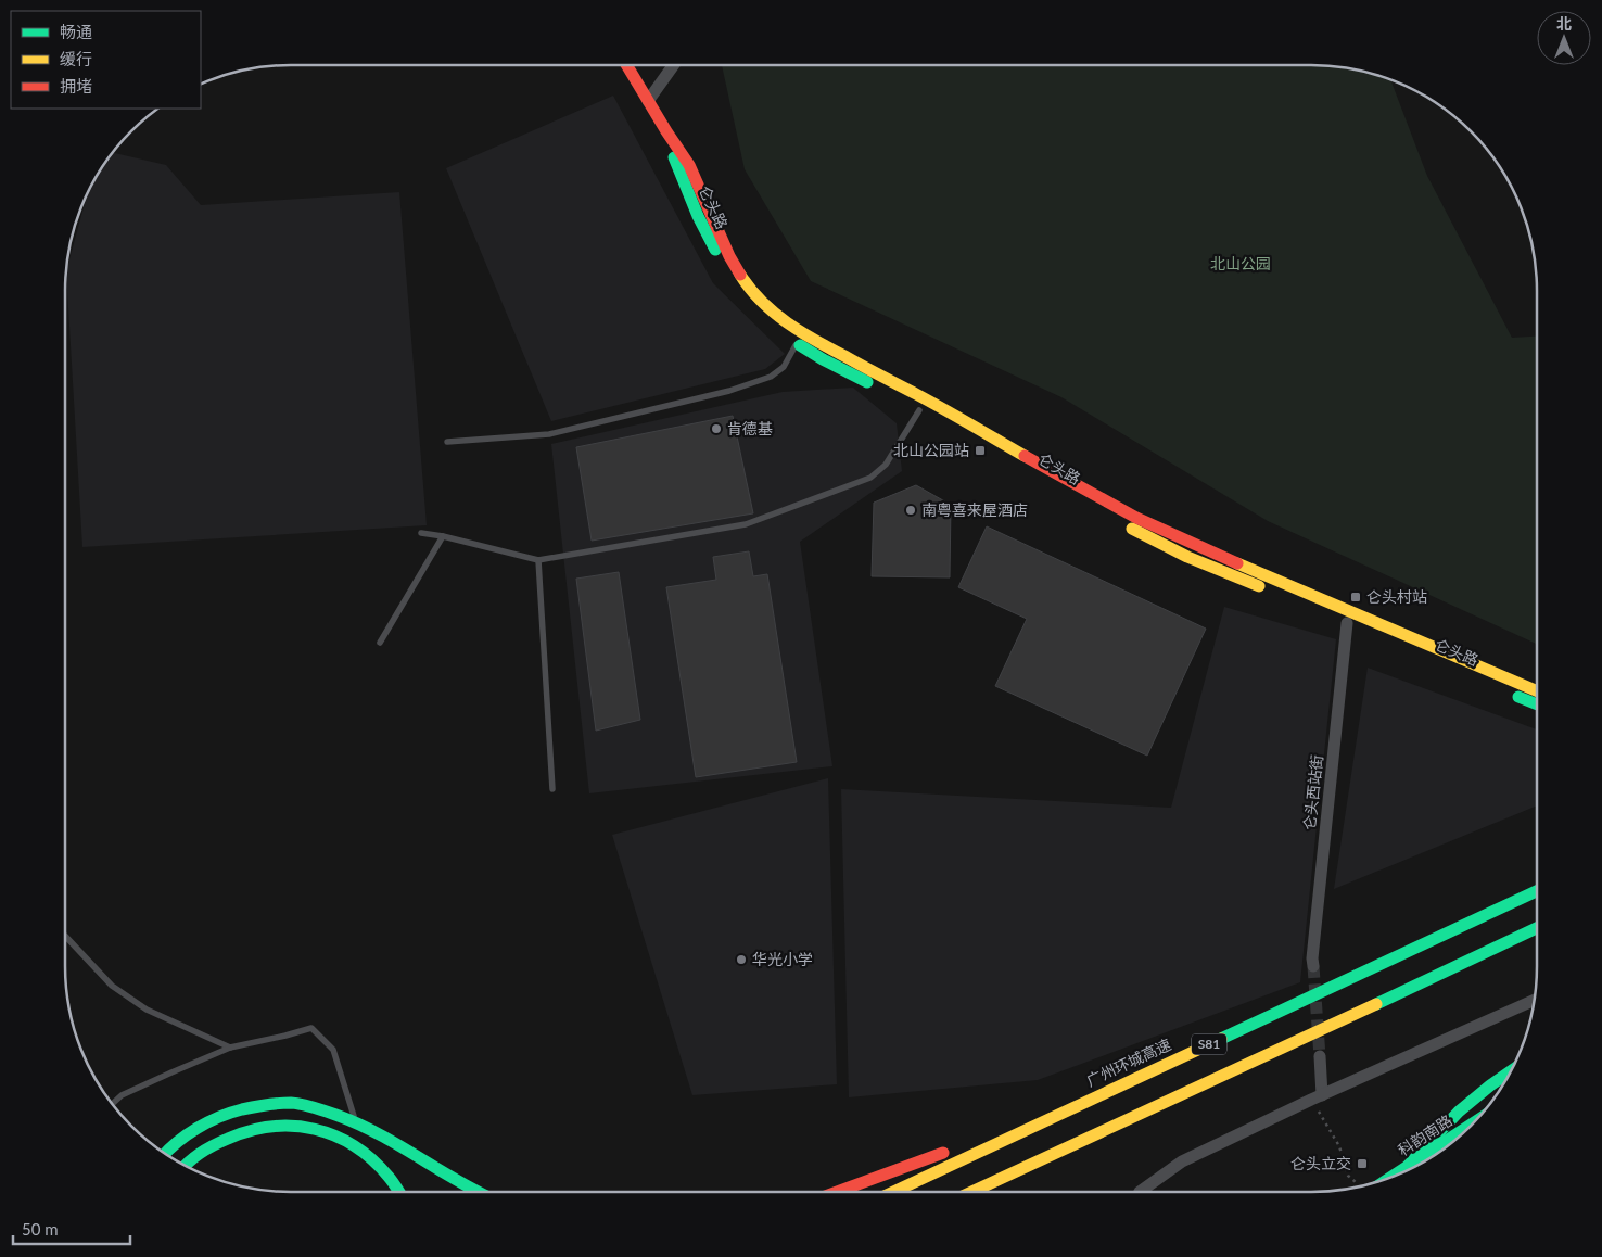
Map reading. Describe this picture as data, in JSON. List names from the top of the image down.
{
  "streets": {
    "main road": [
      "仑头路",
      "S81",
      "广州环城高速",
      "科韵南路"
    ],
    "street": ["仑头西站街"]
  },
  "crossings": [
    ["仑头路", "仑头西站街"]
  ],
  "parks": ["北山公园"],
  "places": {
    "other": ["肯德基", "南粤喜来屋酒店", "华光小学"],
    "transit": ["北山公园站", "仑头村站", "仑头立交"]
  },
  "legend": ["畅通", "缓行", "拥堵"],
  "scale_bar": "50 m",
  "north": "top"
}
